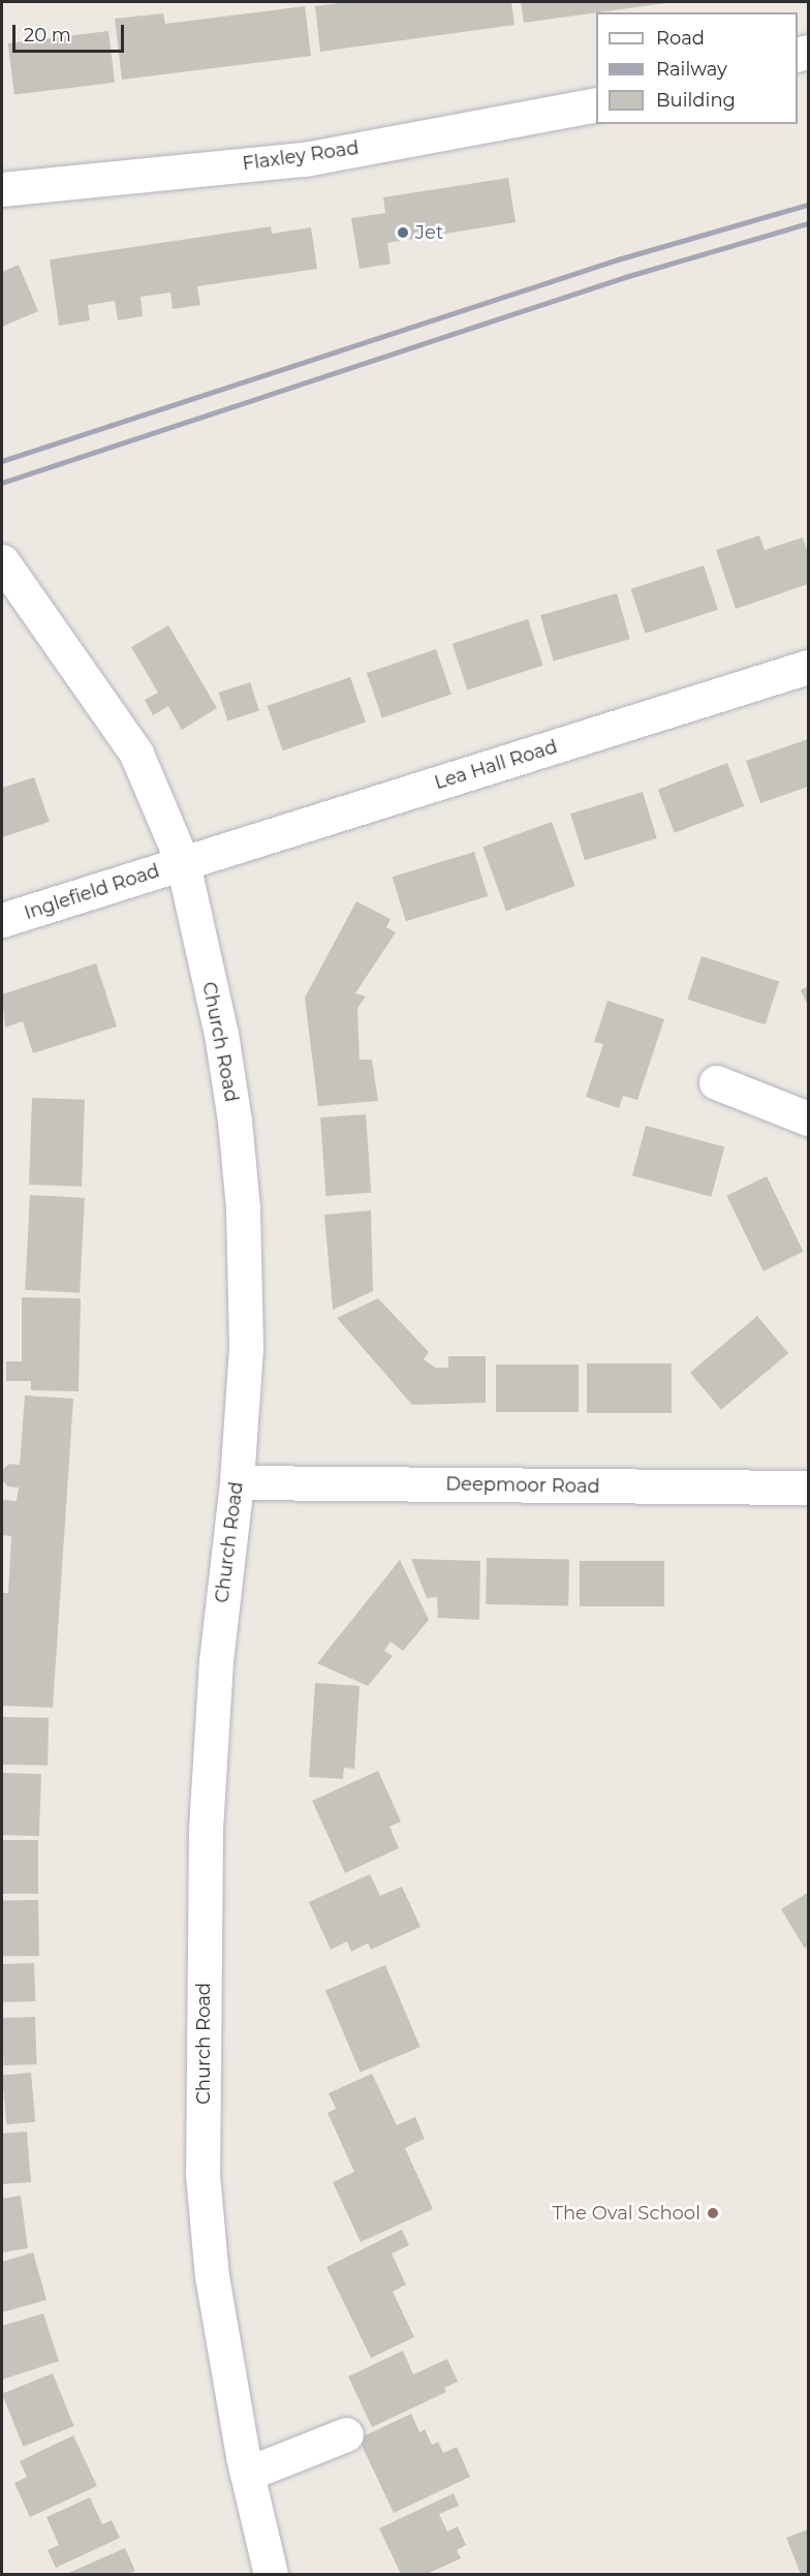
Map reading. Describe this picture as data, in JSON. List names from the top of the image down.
{
  "streets": {
    "street": [
      "Flaxley Road",
      "Lea Hall Road",
      "Inglefield Road",
      "Church Road",
      "Deepmoor Road"
    ]
  },
  "crossings": [
    ["Lea Hall Road", "Inglefield Road"],
    ["Lea Hall Road", "Church Road"],
    ["Inglefield Road", "Church Road"],
    ["Church Road", "Deepmoor Road"]
  ],
  "places": ["Jet", "The Oval School"],
  "legend": ["Road", "Railway", "Building"],
  "scale_bar": "20 m"
}
